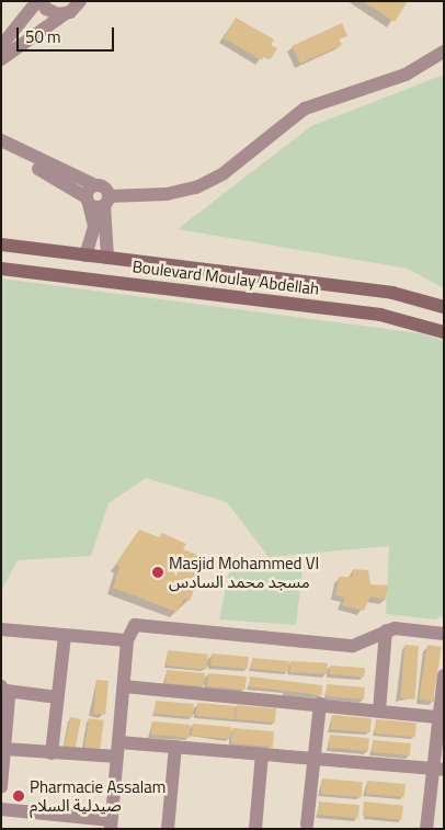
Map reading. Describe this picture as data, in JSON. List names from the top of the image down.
{
  "streets": {
    "main road": ["Boulevard Moulay Abdellah"]
  },
  "places": ["Masjid Mohammed VI مسجد محمد السادس", "Pharmacie Assalam صيدلية السلام"],
  "scale_bar": "50 m"
}
